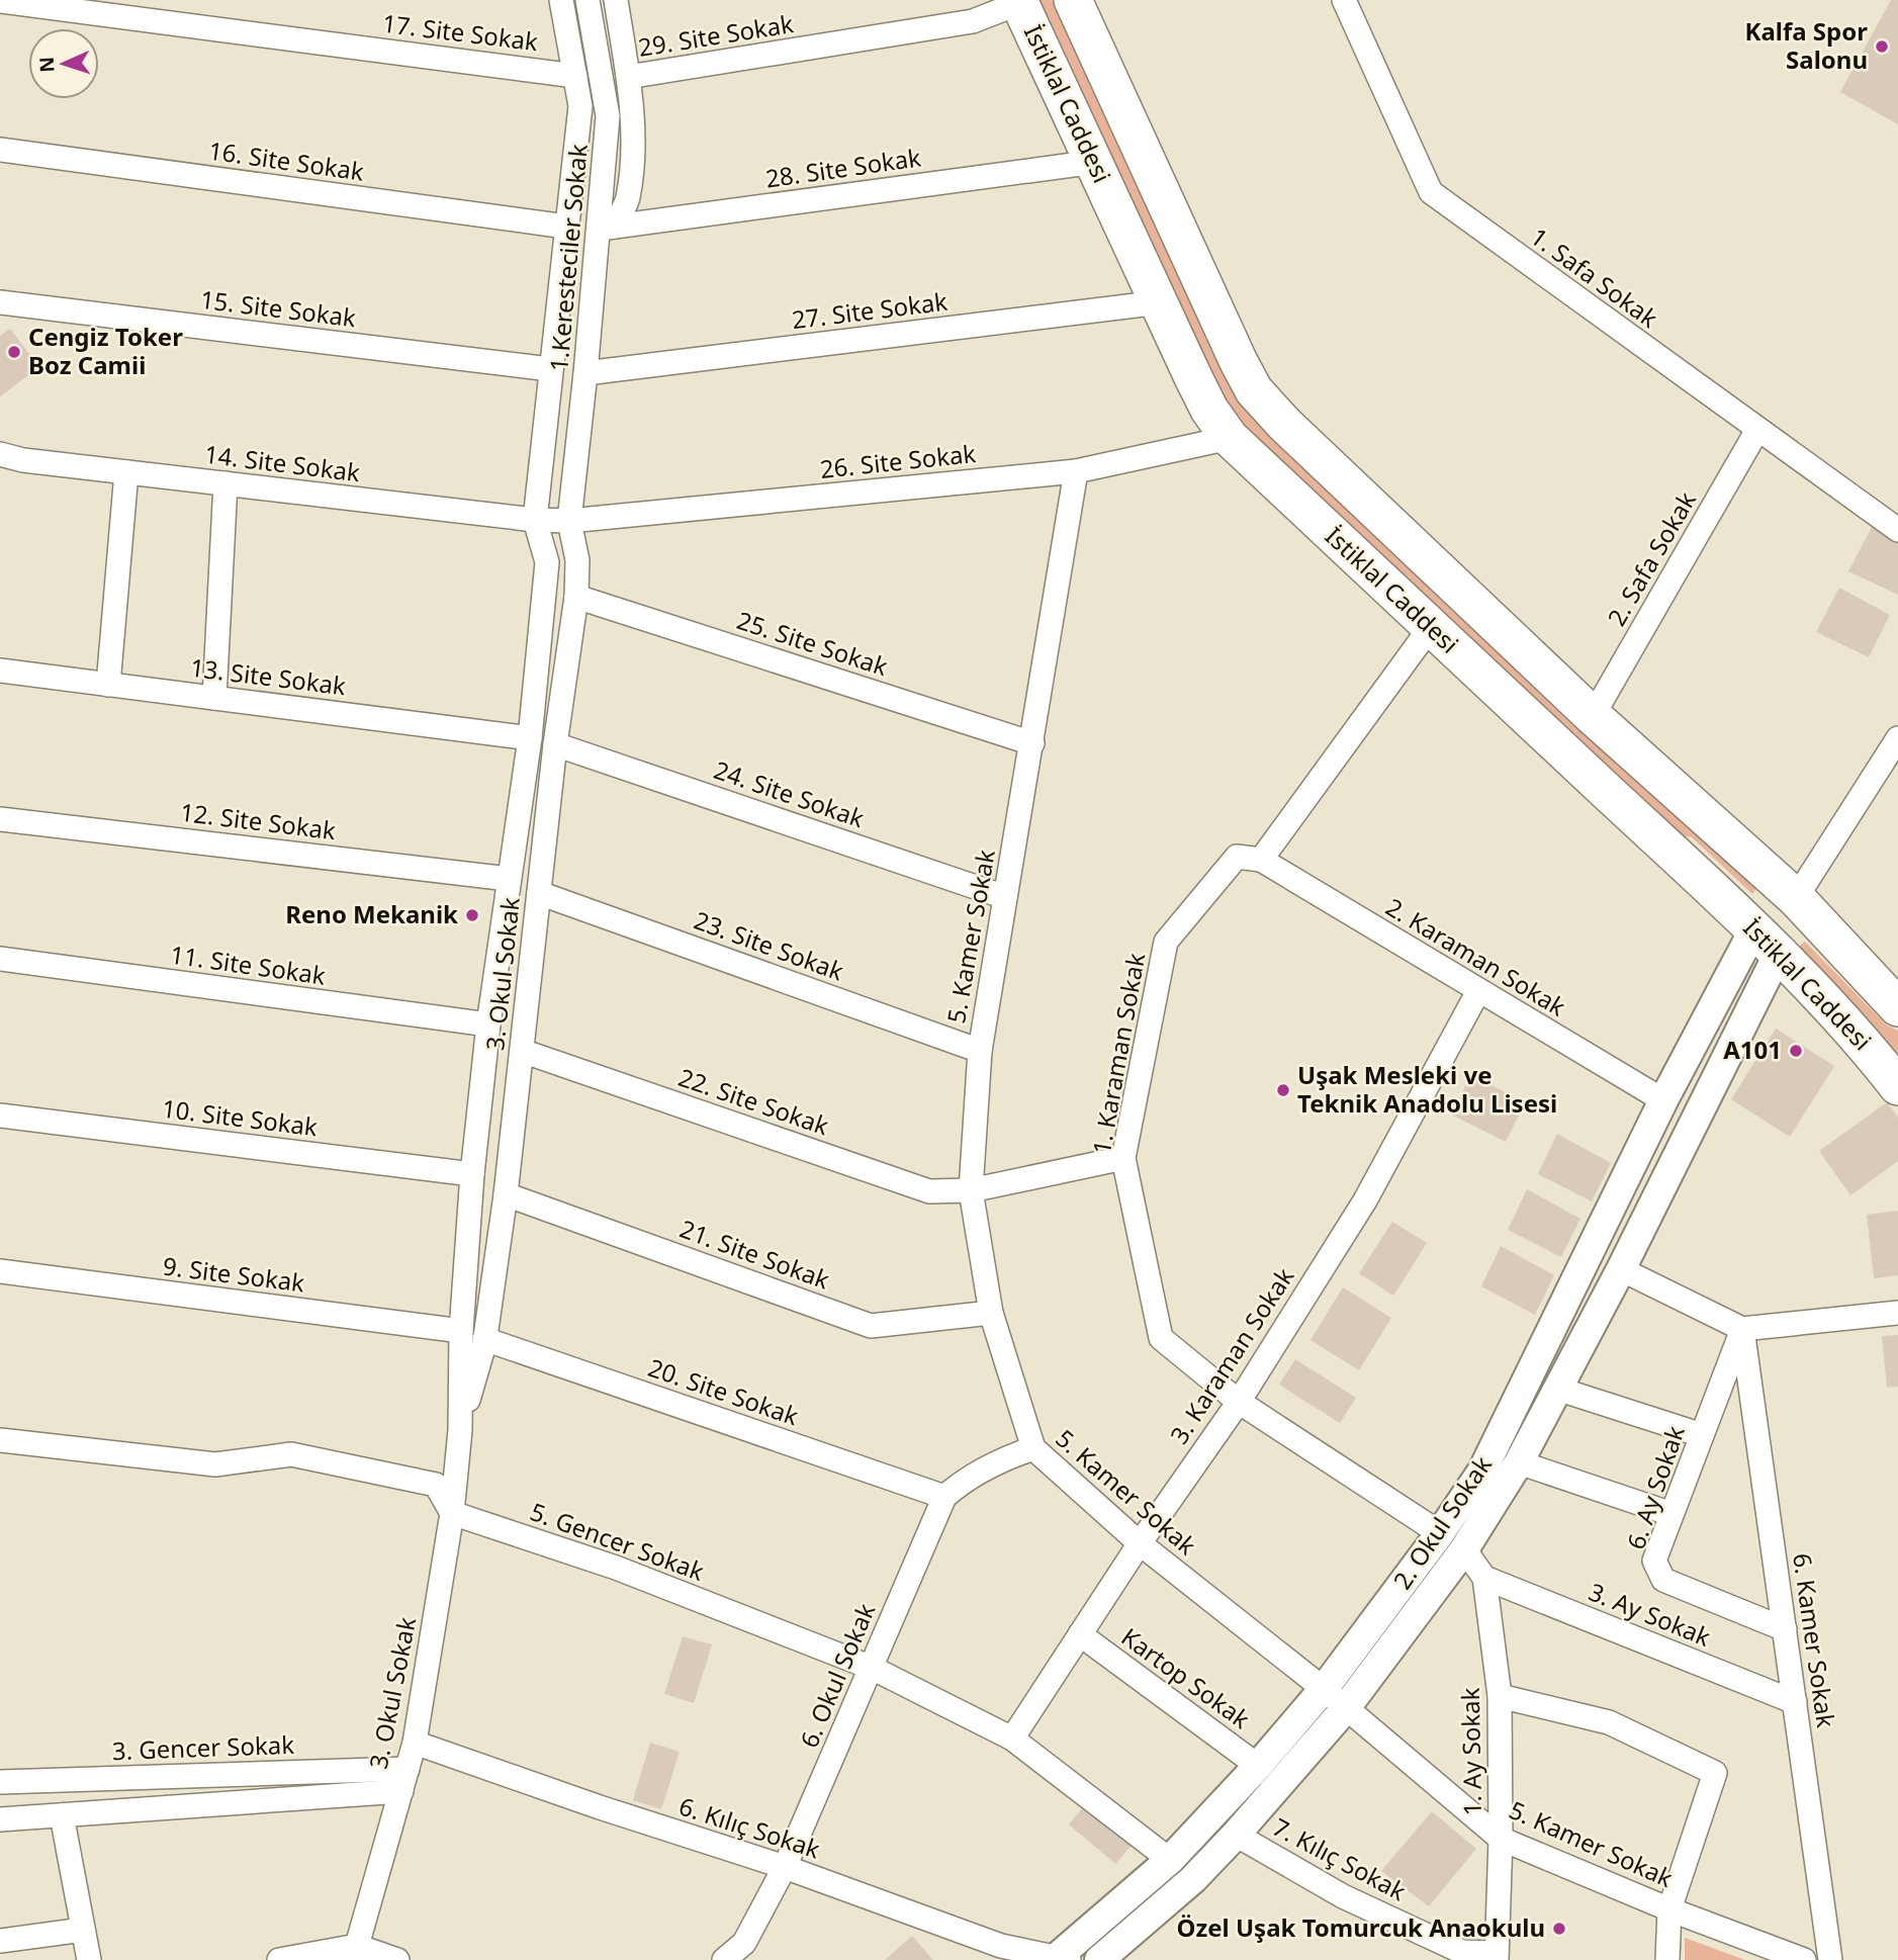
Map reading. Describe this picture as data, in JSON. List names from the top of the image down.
{
  "streets": {
    "main road": ["İstiklal Caddesi"],
    "street": [
      "17. Site Sokak",
      "29. Site Sokak",
      "16. Site Sokak",
      "28. Site Sokak",
      "1.Keresteciler Sokak",
      "1. Safa Sokak",
      "15. Site Sokak",
      "27. Site Sokak",
      "26. Site Sokak",
      "14. Site Sokak",
      "2. Safa Sokak",
      "25. Site Sokak",
      "13. Site Sokak",
      "24. Site Sokak",
      "12. Site Sokak",
      "5. Kamer Sokak",
      "23. Site Sokak",
      "2. Karaman Sokak",
      "11. Site Sokak",
      "3. Okul Sokak",
      "1. Karaman Sokak",
      "22. Site Sokak",
      "10. Site Sokak",
      "21. Site Sokak",
      "9. Site Sokak",
      "3. Karaman Sokak",
      "20. Site Sokak",
      "6. Ay Sokak",
      "2. Okul Sokak",
      "5. Gencer Sokak",
      "3. Ay Sokak",
      "6. Kamer Sokak",
      "6. Okul Sokak",
      "Kartop Sokak",
      "3. Gencer Sokak",
      "1. Ay Sokak",
      "6. Kılıç Sokak",
      "7. Kılıç Sokak"
    ]
  },
  "crossings": [
    ["17. Site Sokak", "1.Keresteciler Sokak"],
    ["29. Site Sokak", "İstiklal Caddesi"],
    ["İstiklal Caddesi", "28. Site Sokak"],
    ["İstiklal Caddesi", "27. Site Sokak"],
    ["İstiklal Caddesi", "26. Site Sokak"],
    ["İstiklal Caddesi", "2. Safa Sokak"],
    ["İstiklal Caddesi", "2. Okul Sokak"],
    ["16. Site Sokak", "1.Keresteciler Sokak"],
    ["28. Site Sokak", "1.Keresteciler Sokak"],
    ["1.Keresteciler Sokak", "15. Site Sokak"],
    ["1.Keresteciler Sokak", "27. Site Sokak"],
    ["1.Keresteciler Sokak", "26. Site Sokak"],
    ["1.Keresteciler Sokak", "14. Site Sokak"],
    ["1.Keresteciler Sokak", "3. Okul Sokak"],
    ["1. Safa Sokak", "2. Safa Sokak"],
    ["26. Site Sokak", "14. Site Sokak"],
    ["26. Site Sokak", "5. Kamer Sokak"],
    ["26. Site Sokak", "3. Okul Sokak"],
    ["14. Site Sokak", "3. Okul Sokak"],
    ["25. Site Sokak", "5. Kamer Sokak"],
    ["25. Site Sokak", "3. Okul Sokak"],
    ["13. Site Sokak", "3. Okul Sokak"],
    ["24. Site Sokak", "5. Kamer Sokak"],
    ["24. Site Sokak", "3. Okul Sokak"],
    ["12. Site Sokak", "3. Okul Sokak"],
    ["5. Kamer Sokak", "23. Site Sokak"],
    ["5. Kamer Sokak", "22. Site Sokak"],
    ["5. Kamer Sokak", "21. Site Sokak"],
    ["5. Kamer Sokak", "3. Karaman Sokak"],
    ["5. Kamer Sokak", "2. Okul Sokak"],
    ["5. Kamer Sokak", "1. Ay Sokak"],
    ["23. Site Sokak", "3. Okul Sokak"],
    ["2. Karaman Sokak", "1. Karaman Sokak"],
    ["2. Karaman Sokak", "3. Karaman Sokak"],
    ["2. Karaman Sokak", "2. Okul Sokak"],
    ["11. Site Sokak", "3. Okul Sokak"],
    ["3. Okul Sokak", "22. Site Sokak"],
    ["3. Okul Sokak", "10. Site Sokak"],
    ["3. Okul Sokak", "21. Site Sokak"],
    ["3. Okul Sokak", "9. Site Sokak"],
    ["3. Okul Sokak", "20. Site Sokak"],
    ["3. Okul Sokak", "5. Gencer Sokak"],
    ["3. Okul Sokak", "3. Gencer Sokak"],
    ["3. Okul Sokak", "6. Kılıç Sokak"],
    ["1. Karaman Sokak", "22. Site Sokak"],
    ["1. Karaman Sokak", "3. Karaman Sokak"],
    ["1. Karaman Sokak", "2. Okul Sokak"],
    ["3. Karaman Sokak", "5. Gencer Sokak"],
    ["3. Karaman Sokak", "Kartop Sokak"],
    ["20. Site Sokak", "6. Okul Sokak"],
    ["6. Ay Sokak", "6. Kamer Sokak"],
    ["2. Okul Sokak", "5. Gencer Sokak"],
    ["2. Okul Sokak", "Kartop Sokak"],
    ["2. Okul Sokak", "1. Ay Sokak"],
    ["2. Okul Sokak", "6. Kılıç Sokak"],
    ["2. Okul Sokak", "7. Kılıç Sokak"],
    ["5. Gencer Sokak", "6. Okul Sokak"],
    ["3. Ay Sokak", "6. Kamer Sokak"],
    ["3. Ay Sokak", "1. Ay Sokak"],
    ["6. Okul Sokak", "6. Kılıç Sokak"],
    ["1. Ay Sokak", "7. Kılıç Sokak"]
  ],
  "places": [
    "Kalfa Spor Salonu",
    "Cengiz Toker Boz Camii",
    "Reno Mekanik",
    "A101",
    "Uşak Mesleki ve Teknik Anadolu Lisesi",
    "Özel Uşak Tomurcuk Anaokulu"
  ],
  "north": "left"
}
